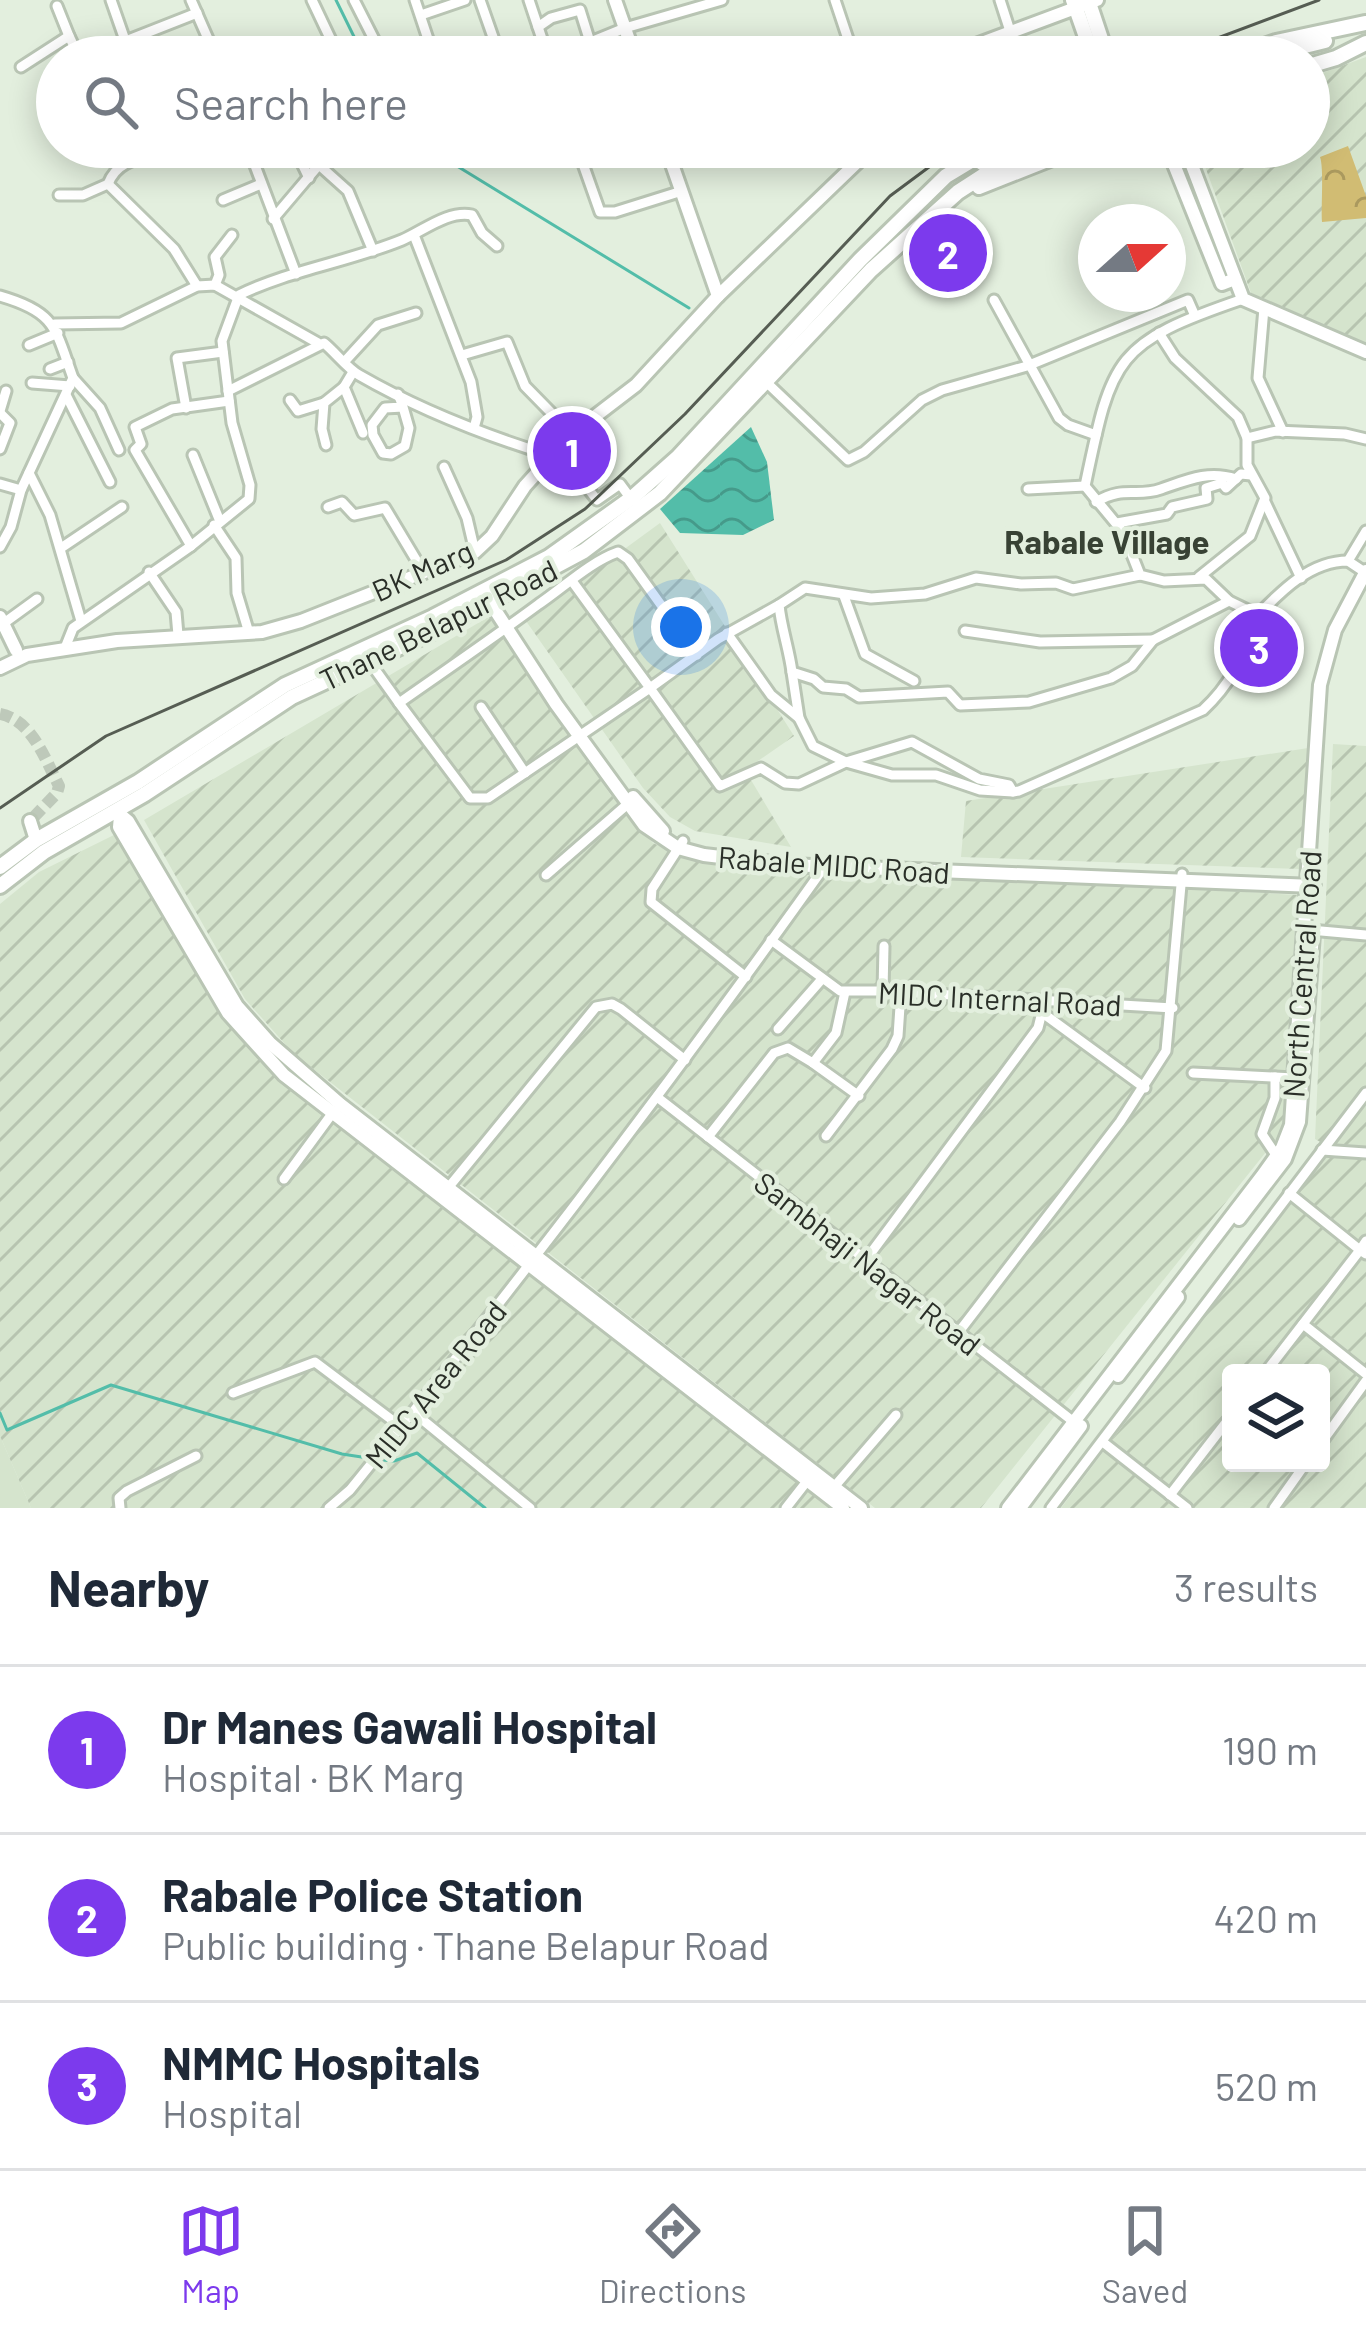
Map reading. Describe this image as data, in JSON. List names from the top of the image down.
{
  "streets": {
    "main road": ["Thane Belapur Road"],
    "street": [
      "BK Marg",
      "Rabale MIDC Road",
      "North Central Road",
      "MIDC Internal Road",
      "Sambhaji Nagar Road",
      "MIDC Area Road"
    ]
  },
  "crossings": [
    ["Thane Belapur Road", "Rabale MIDC Road"],
    ["Rabale MIDC Road", "North Central Road"],
    ["Rabale MIDC Road", "MIDC Area Road"],
    ["North Central Road", "Sambhaji Nagar Road"],
    ["MIDC Internal Road", "MIDC Area Road"],
    ["Sambhaji Nagar Road", "MIDC Area Road"]
  ],
  "districts": ["Rabale Village"],
  "north": "right",
  "page": {
    "search": "Search here",
    "pins": ["2", "1", "3"],
    "heading": ["Nearby", "3 results"],
    "list": [
      {
        "mark": "1",
        "name": "Dr Manes Gawali Hospital",
        "note": "Hospital · BK Marg",
        "value": "190 m"
      },
      {
        "mark": "2",
        "name": "Rabale Police Station",
        "note": "Public building · Thane Belapur Road",
        "value": "420 m"
      },
      {
        "mark": "3",
        "name": "NMMC Hospitals",
        "note": "Hospital",
        "value": "520 m"
      }
    ],
    "nav": ["Map", "Directions", "Saved"]
  }
}
